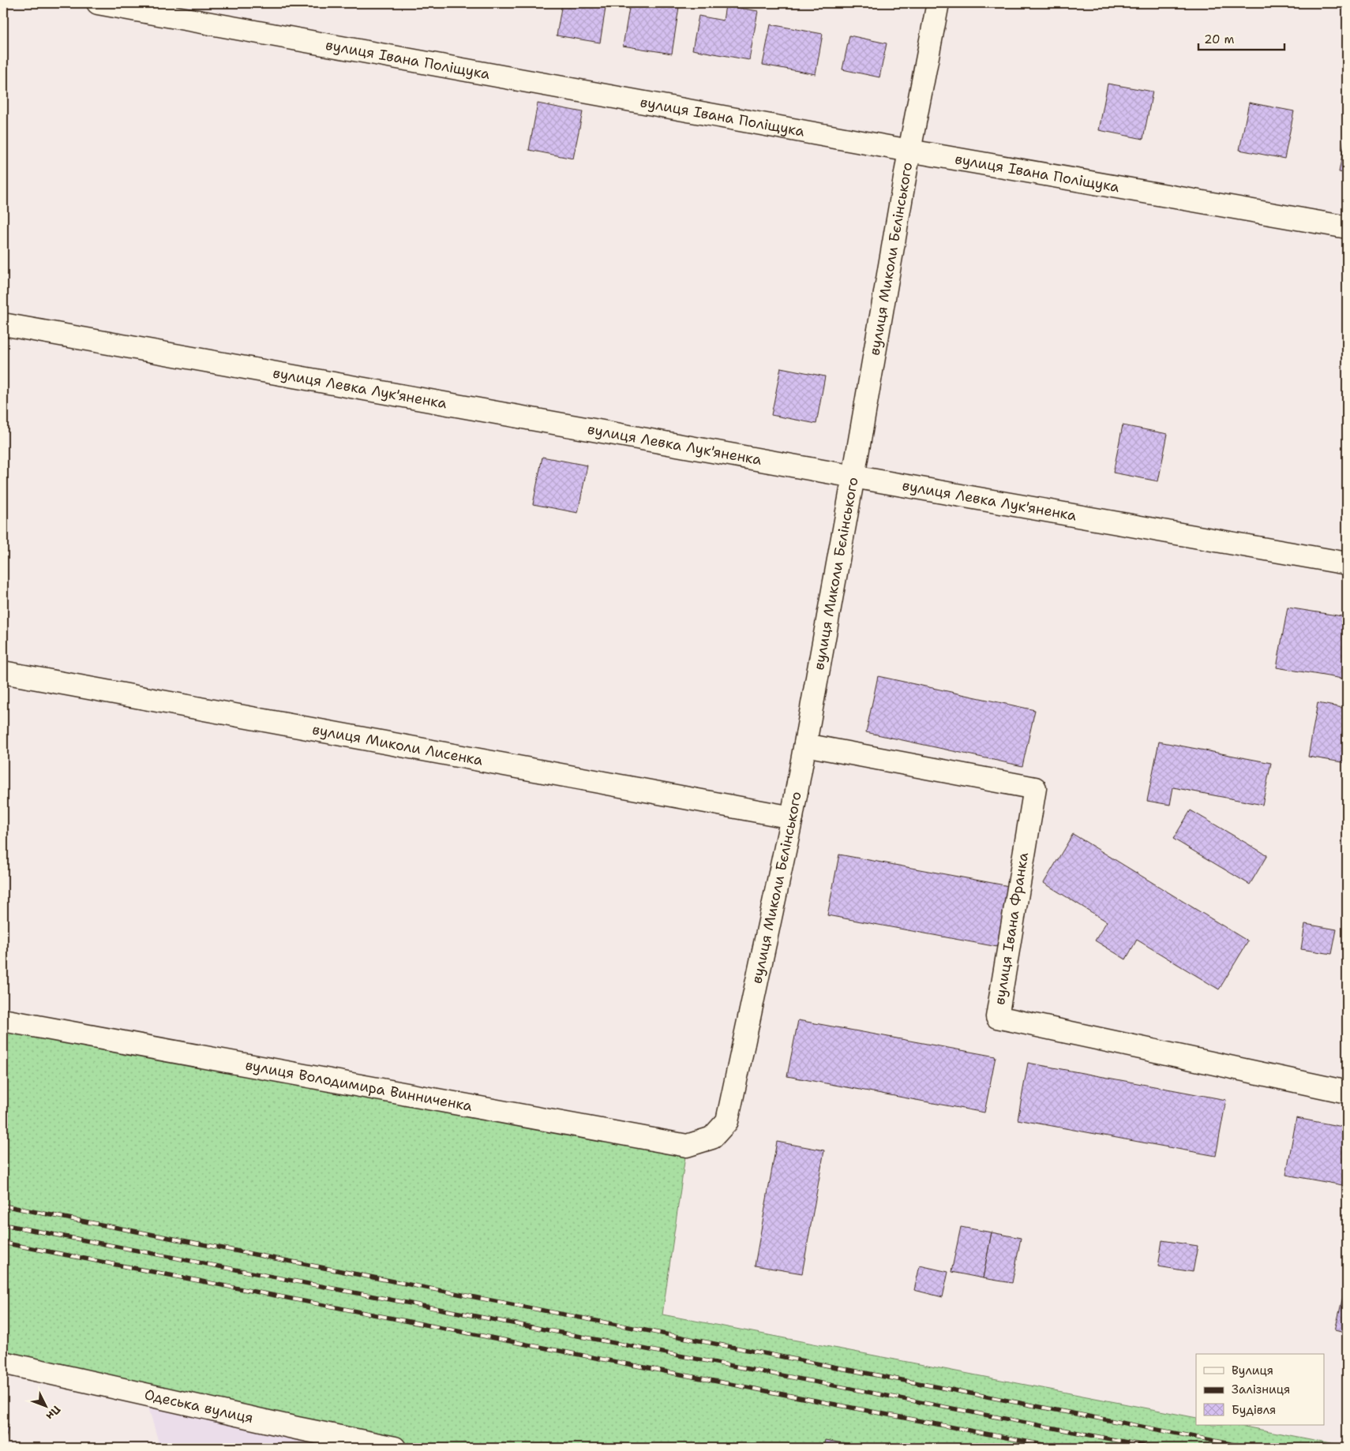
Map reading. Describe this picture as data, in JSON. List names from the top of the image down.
{
  "streets": {
    "street": [
      "вулиця Івана Поліщука",
      "вулиця Миколи Бєлінського",
      "вулиця Левка Лук'яненка",
      "вулиця Миколи Лисенка",
      "вулиця Івана Франка",
      "вулиця Володимира Винниченка",
      "Одеська вулиця"
    ]
  },
  "crossings": [
    ["вулиця Івана Поліщука", "вулиця Миколи Бєлінського"],
    ["вулиця Миколи Бєлінського", "вулиця Левка Лук'яненка"],
    ["вулиця Миколи Бєлінського", "вулиця Миколи Лисенка"],
    ["вулиця Миколи Бєлінського", "вулиця Івана Франка"],
    ["вулиця Миколи Бєлінського", "вулиця Володимира Винниченка"]
  ],
  "legend": ["Вулиця", "Залізниця", "Будівля"],
  "scale_bar": "20 m",
  "north": "bottom right"
}
